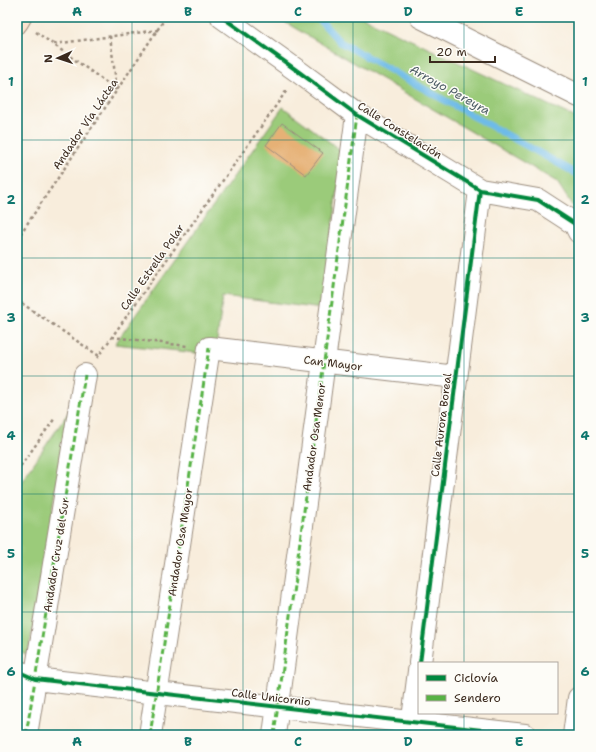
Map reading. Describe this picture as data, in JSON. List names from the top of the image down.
{
  "streets": {
    "street": [
      "Calle Constelación",
      "Can Mayor",
      "Calle Aurora Boreal",
      "Andador Osa Menor",
      "Andador Osa Mayor",
      "Andador Cruz del Sur",
      "Calle Unicornio"
    ],
    "path": ["Andador Vía Láctea", "Calle Estrella Polar"]
  },
  "crossings": [
    ["Calle Constelación", "Calle Estrella Polar"],
    ["Calle Constelación", "Calle Aurora Boreal"],
    ["Calle Constelación", "Andador Osa Menor"],
    ["Calle Estrella Polar", "Andador Cruz del Sur"],
    ["Can Mayor", "Calle Aurora Boreal"],
    ["Can Mayor", "Andador Osa Menor"],
    ["Can Mayor", "Andador Osa Mayor"],
    ["Andador Osa Menor", "Calle Unicornio"],
    ["Andador Osa Mayor", "Calle Unicornio"],
    ["Andador Cruz del Sur", "Calle Unicornio"]
  ],
  "water": ["Arroyo Pereyra"],
  "legend": ["Ciclovía", "Sendero"],
  "scale_bar": "20 m",
  "north": "left",
  "grid": {
    "columns": [
      "A",
      "B",
      "C",
      "D",
      "E"
    ],
    "rows": [
      "1",
      "2",
      "3",
      "4",
      "5",
      "6"
    ]
  }
}
